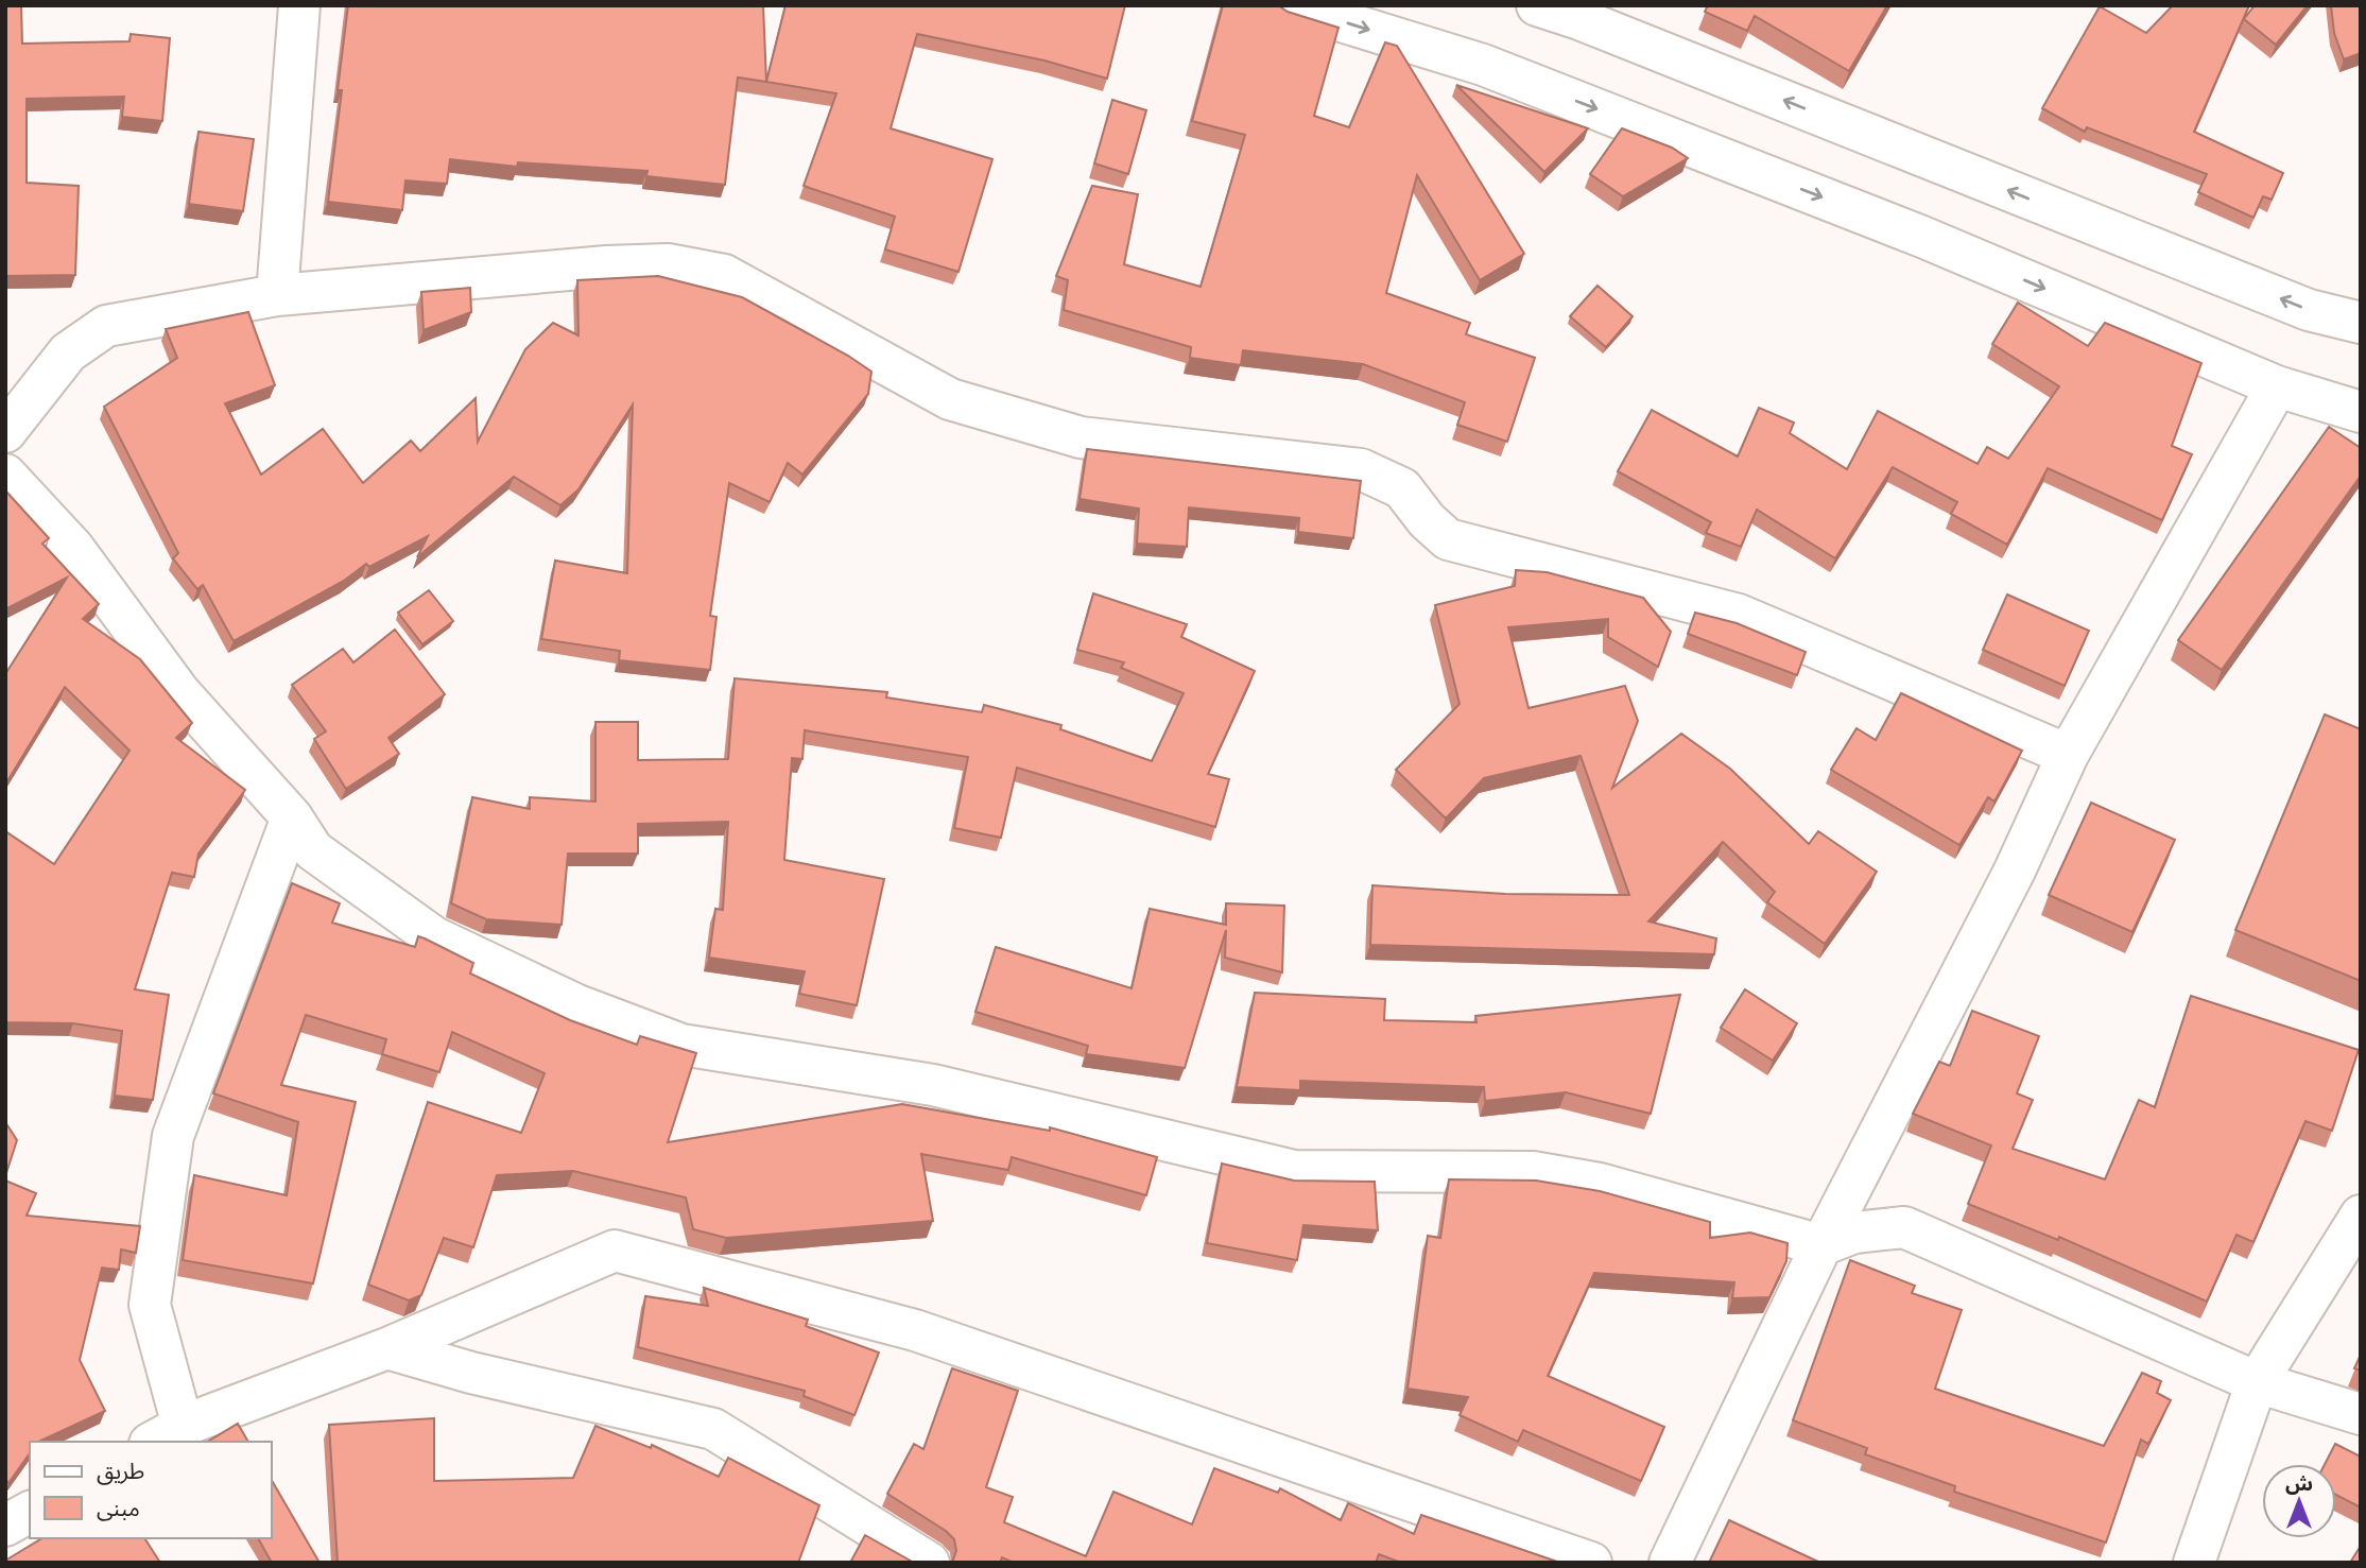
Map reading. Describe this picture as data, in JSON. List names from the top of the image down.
{
  "legend": ["طريق", "مبنى"],
  "north": "top"
}
